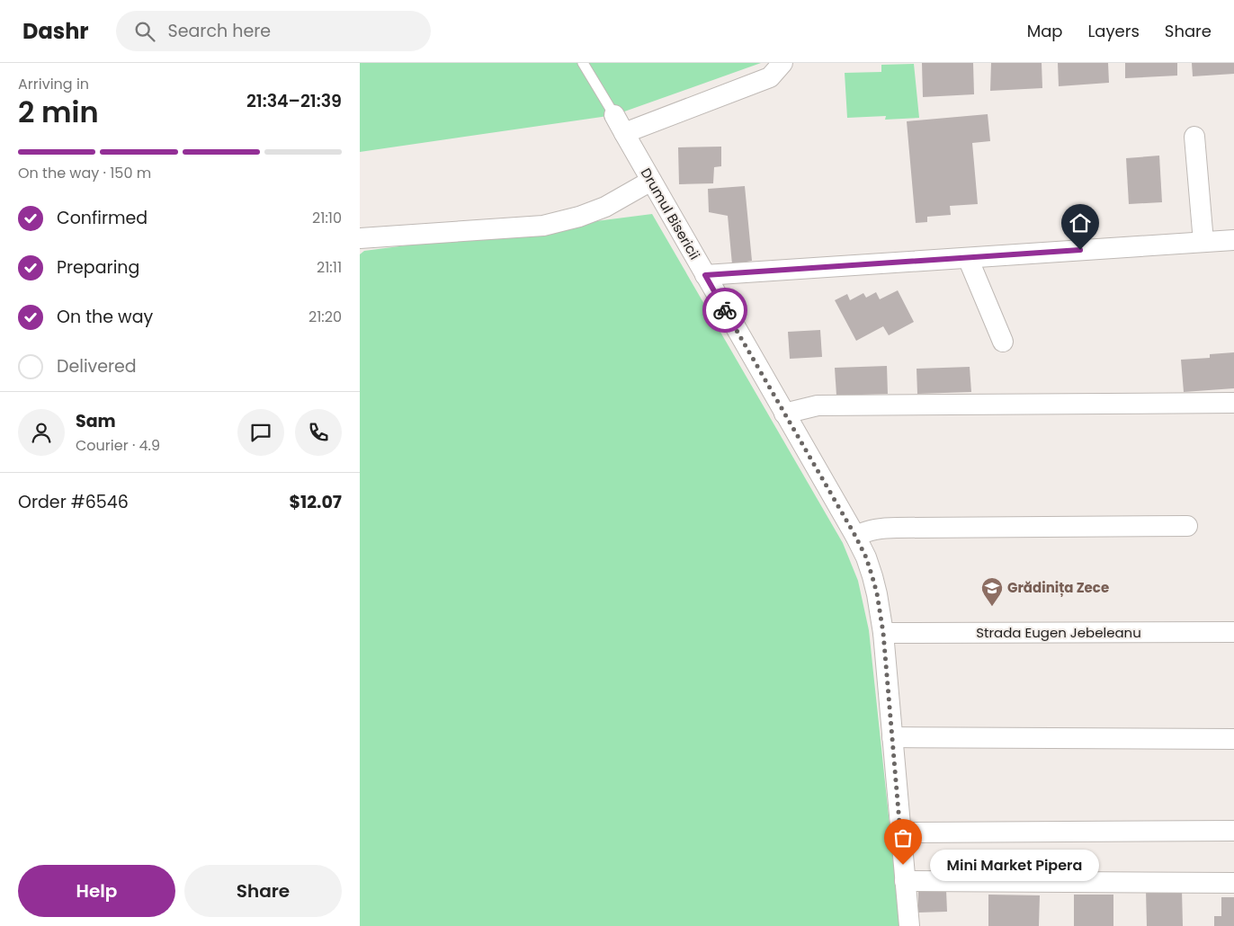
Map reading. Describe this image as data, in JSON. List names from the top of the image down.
{
  "streets": {
    "street": ["Drumul Bisericii", "Strada Eugen Jebeleanu"]
  },
  "crossings": [
    ["Drumul Bisericii", "Strada Eugen Jebeleanu"]
  ],
  "places": {
    "school or university": ["Grădinița Zece"],
    "other": ["Mini Market Pipera"]
  },
  "page": {
    "header": "Dashr",
    "search": "Search here",
    "nav": ["Map", "Layers", "Share"],
    "heading": ["2 min", "Arriving in", "21:34–21:39"],
    "panel": [
      "Sam",
      "Courier · 4.9",
      "Order #6546",
      "$12.07"
    ],
    "bar": "On the way · 150 m",
    "list": [
      ["Confirmed", "21:10"],
      ["Preparing", "21:11"],
      ["On the way", "21:20"],
      "Delivered"
    ],
    "bubble": "Mini Market Pipera",
    "buttons": ["Help", "Share"]
  }
}
